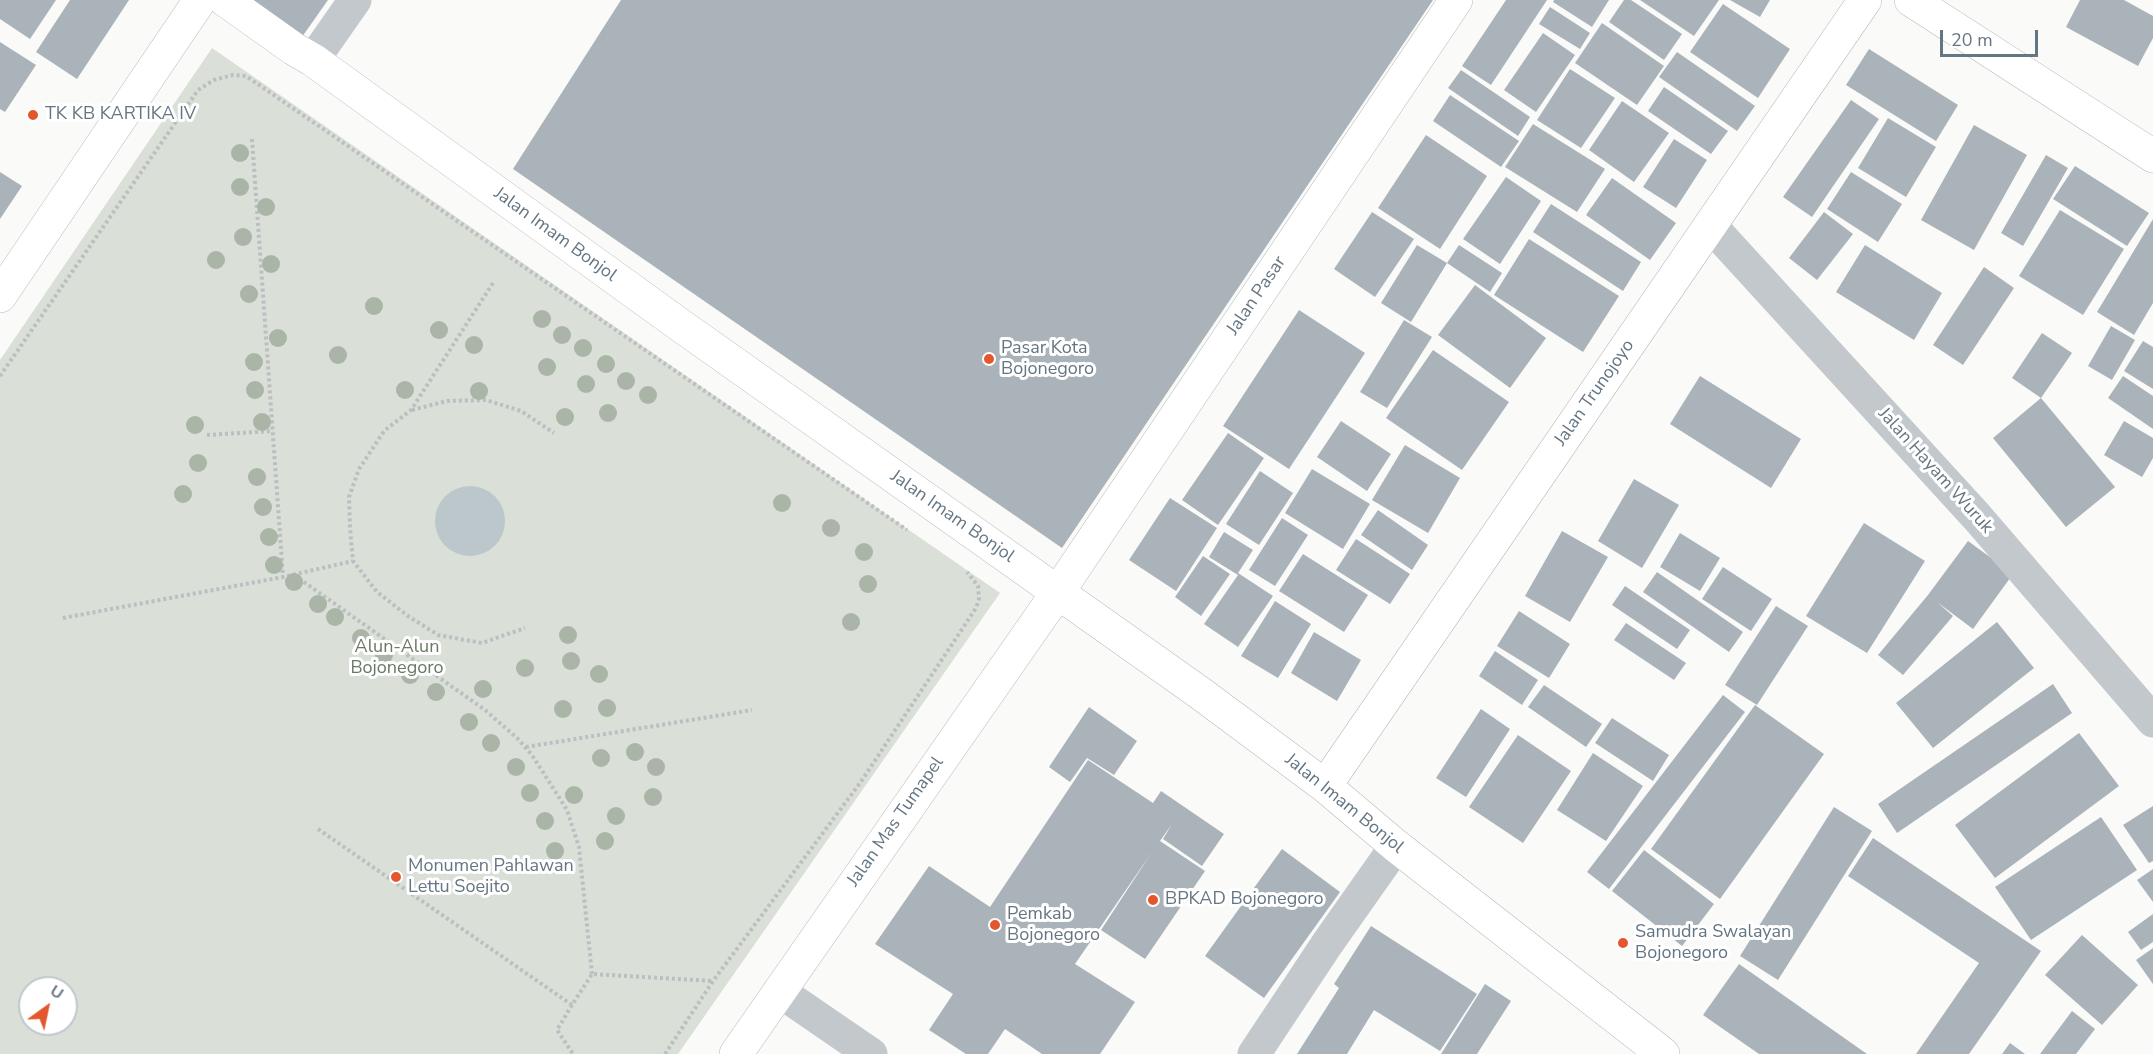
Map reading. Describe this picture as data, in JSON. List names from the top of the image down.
{
  "streets": {
    "main road": [
      "Jalan Imam Bonjol",
      "Jalan Pasar",
      "Jalan Trunojoyo",
      "Jalan Mas Tumapel"
    ],
    "street": ["Jalan Hayam Wuruk"]
  },
  "crossings": [
    ["Jalan Imam Bonjol", "Jalan Pasar"],
    ["Jalan Imam Bonjol", "Jalan Trunojoyo"],
    ["Jalan Imam Bonjol", "Jalan Mas Tumapel"],
    ["Jalan Pasar", "Jalan Mas Tumapel"],
    ["Jalan Trunojoyo", "Jalan Hayam Wuruk"]
  ],
  "parks": ["Alun-Alun Bojonegoro"],
  "places": [
    "TK KB KARTIKA IV",
    "Pasar Kota Bojonegoro",
    "Monumen Pahlawan Lettu Soejito",
    "BPKAD Bojonegoro",
    "Pemkab Bojonegoro",
    "Samudra Swalayan Bojonegoro"
  ],
  "scale_bar": "20 m",
  "north": "top right"
}
